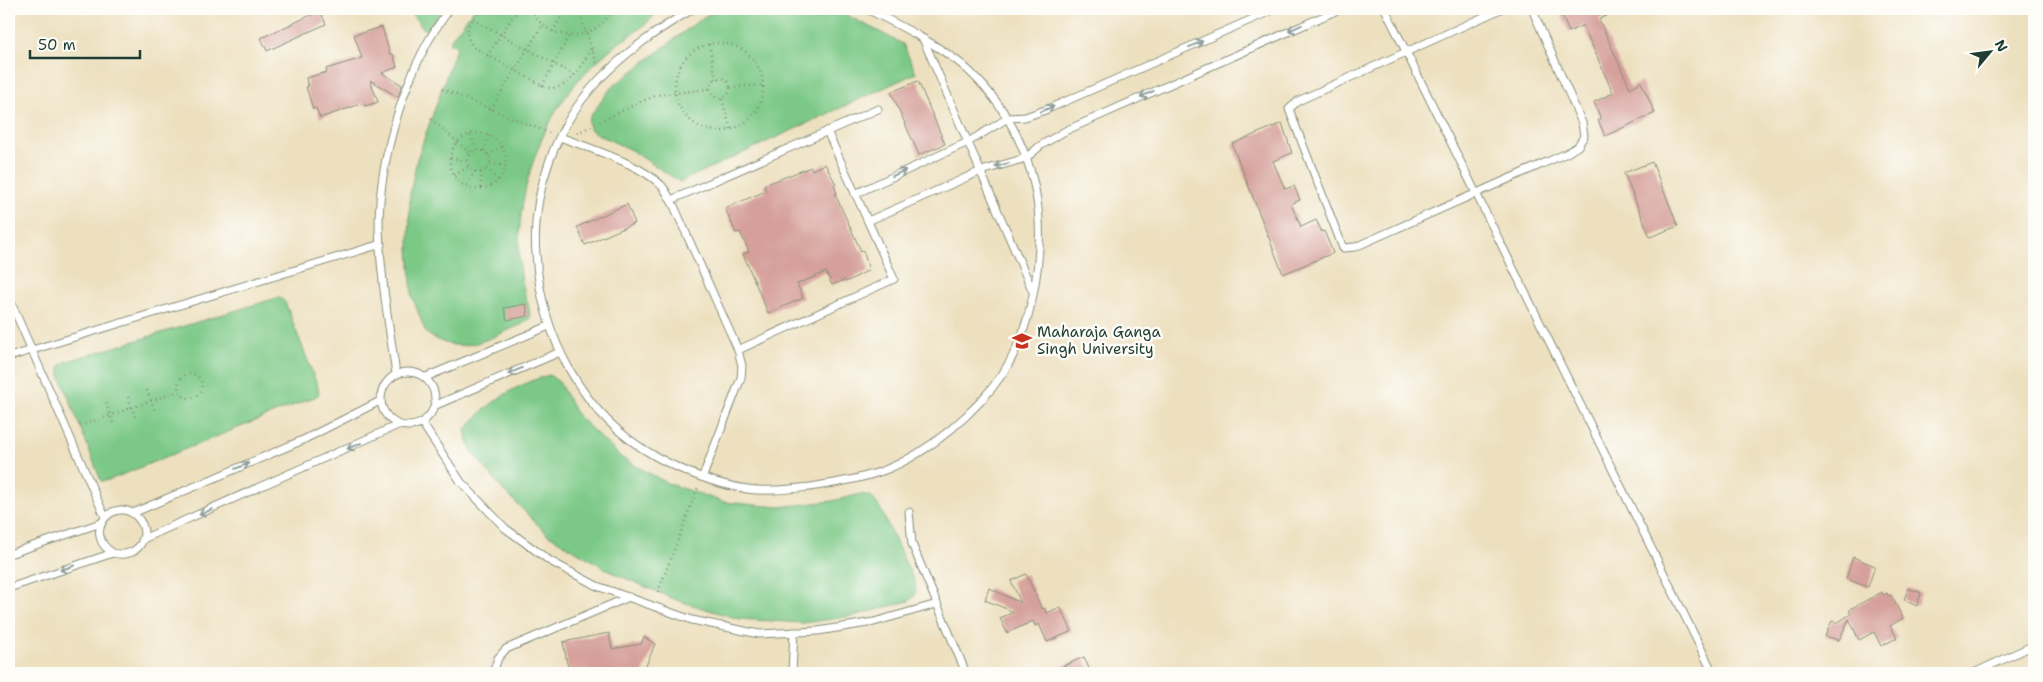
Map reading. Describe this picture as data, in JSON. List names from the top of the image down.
{
  "places": {
    "school or university": ["Maharaja Ganga Singh University"]
  },
  "scale_bar": "50 m",
  "north": "top right"
}
